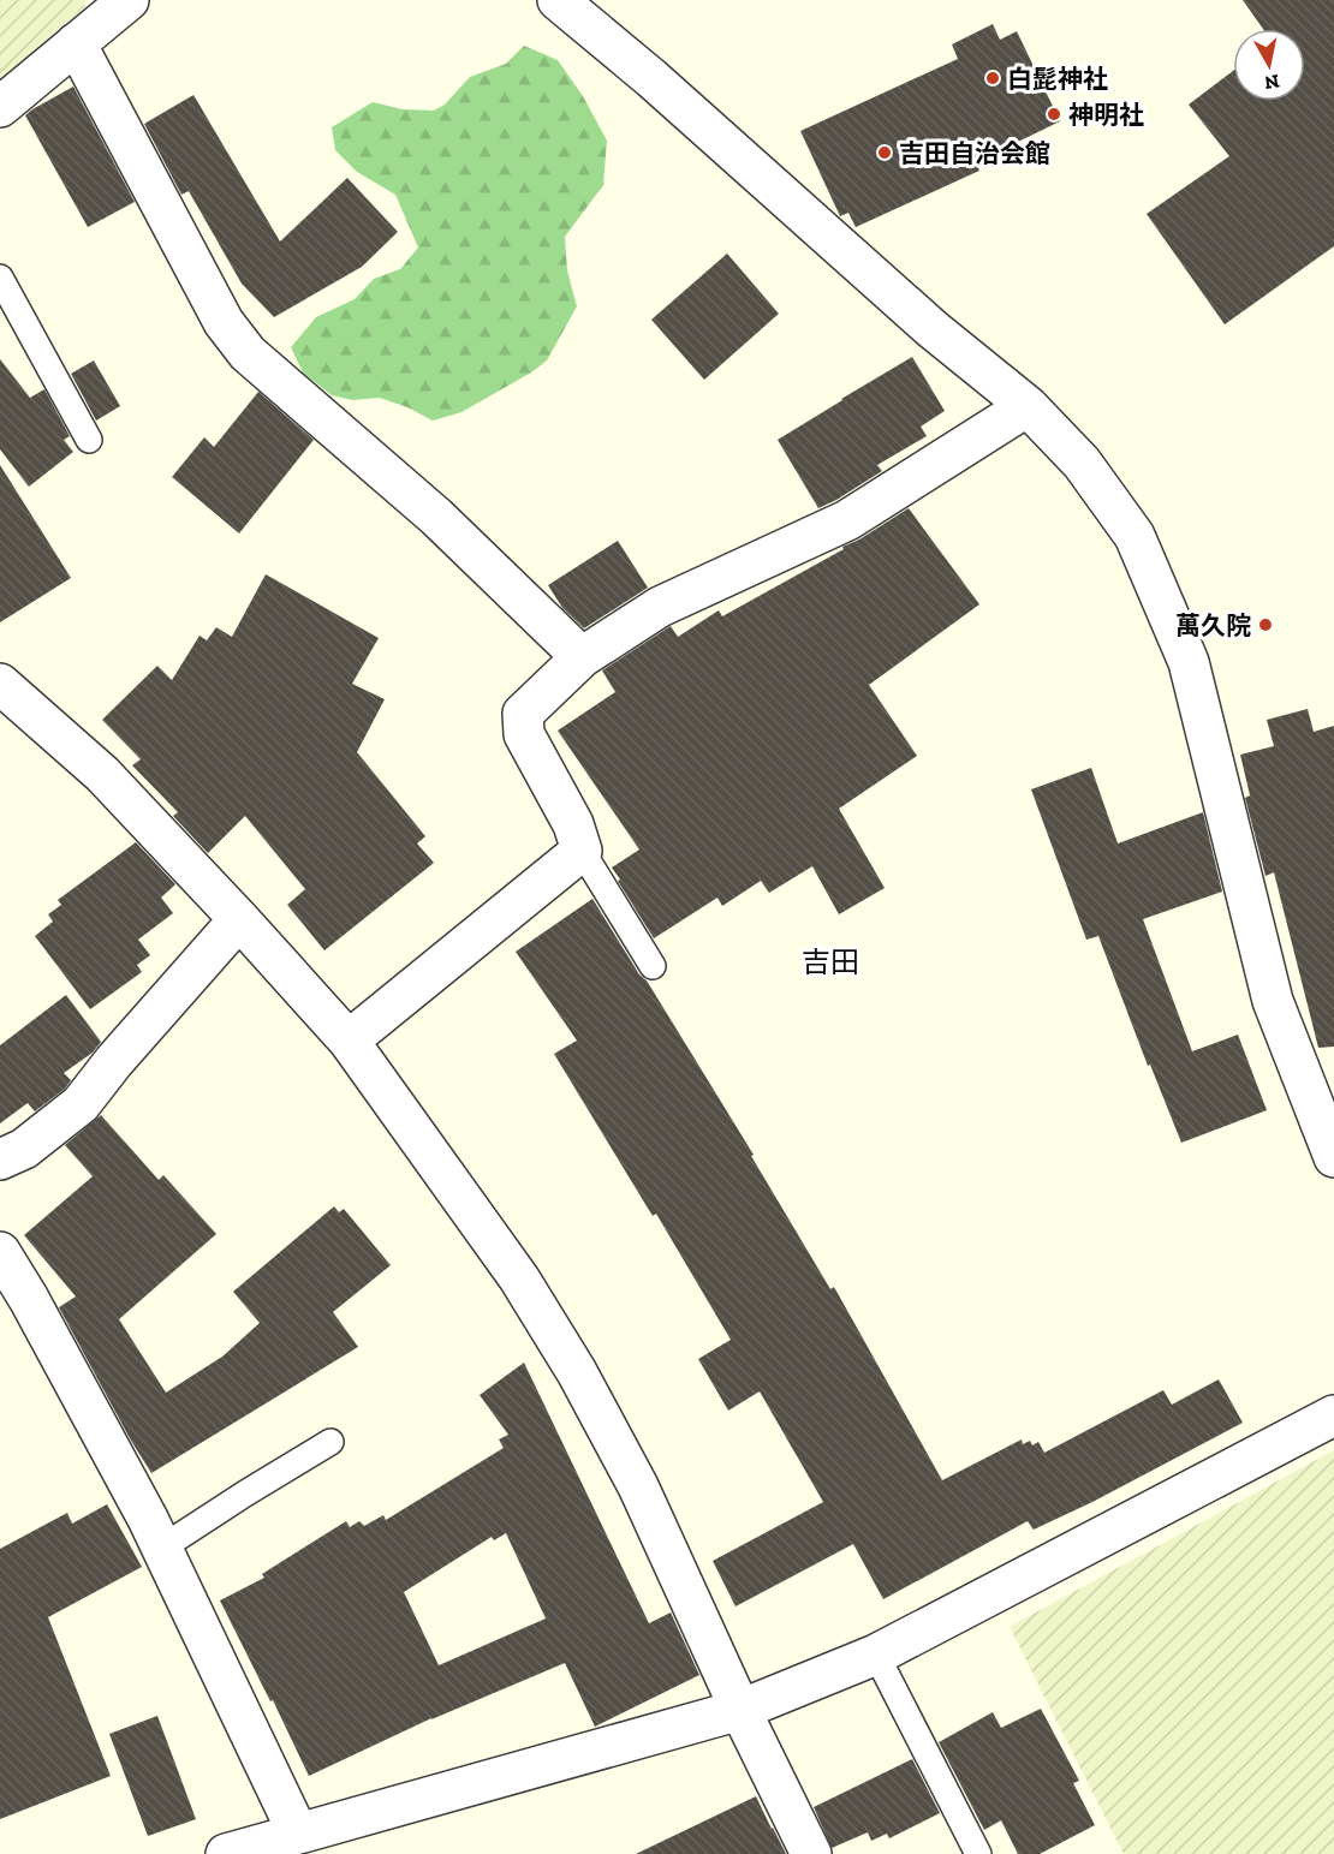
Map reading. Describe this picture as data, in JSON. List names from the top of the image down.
{
  "districts": ["吉田"],
  "places": [
    "白髭神社",
    "神明社",
    "吉田自治会館",
    "萬久院"
  ],
  "north": "bottom"
}
